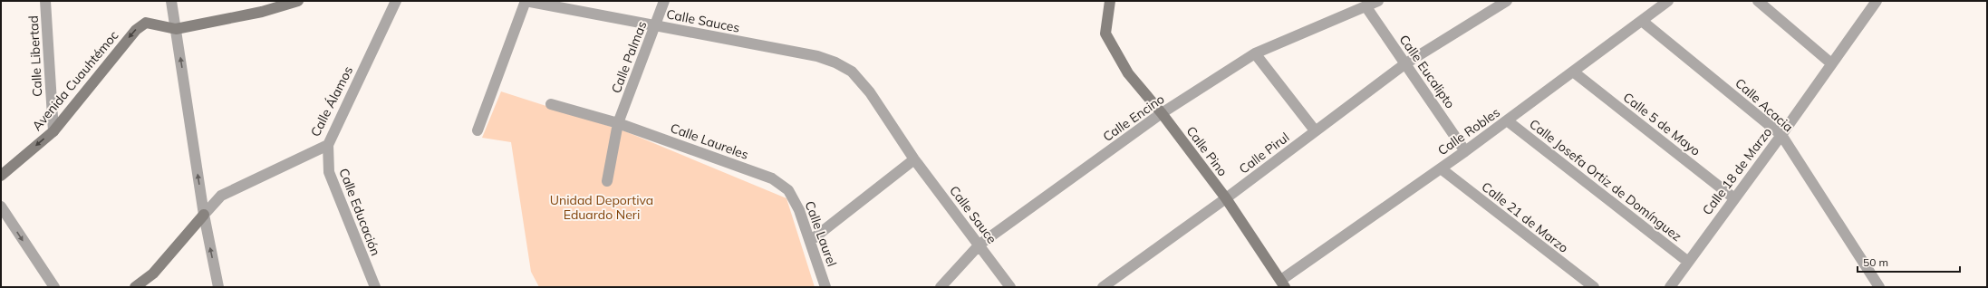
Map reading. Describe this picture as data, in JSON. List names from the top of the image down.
{
  "streets": {
    "main road": ["Avenida Cuauhtémoc", "Calle Pino"],
    "street": [
      "Calle Sauces",
      "Calle Libertad",
      "Calle Palmas",
      "Calle Eucalipto",
      "Calle Álamos",
      "Calle Acacia",
      "Calle Encino",
      "Calle 5 de Mayo",
      "Calle Robles",
      "Calle Laureles",
      "Calle Pirul",
      "Calle 18 de Marzo",
      "Calle Josefa Ortiz de Domínguez",
      "Calle Educación",
      "Calle Sauce",
      "Calle 21 de Marzo",
      "Calle Laurel"
    ]
  },
  "crossings": [
    ["Calle Sauces", "Calle Palmas"],
    ["Calle Sauces", "Calle Sauce"],
    ["Calle Libertad", "Avenida Cuauhtémoc"],
    ["Calle Palmas", "Calle Laureles"],
    ["Calle Eucalipto", "Calle Encino"],
    ["Calle Eucalipto", "Calle Robles"],
    ["Calle Eucalipto", "Calle Pirul"],
    ["Calle Álamos", "Calle Educación"],
    ["Calle Acacia", "Calle Robles"],
    ["Calle Acacia", "Calle 18 de Marzo"],
    ["Calle Encino", "Calle Pino"],
    ["Calle Encino", "Calle Sauce"],
    ["Calle 5 de Mayo", "Calle Robles"],
    ["Calle 5 de Mayo", "Calle 18 de Marzo"],
    ["Calle Robles", "Calle Pino"],
    ["Calle Robles", "Calle Josefa Ortiz de Domínguez"],
    ["Calle Robles", "Calle 21 de Marzo"],
    ["Calle Laureles", "Calle Laurel"],
    ["Calle Pino", "Calle Pirul"],
    ["Calle 18 de Marzo", "Calle Josefa Ortiz de Domínguez"]
  ],
  "one_way": ["Avenida Cuauhtémoc"],
  "parks": ["Unidad Deportiva Eduardo Neri"],
  "scale_bar": "50 m"
}
